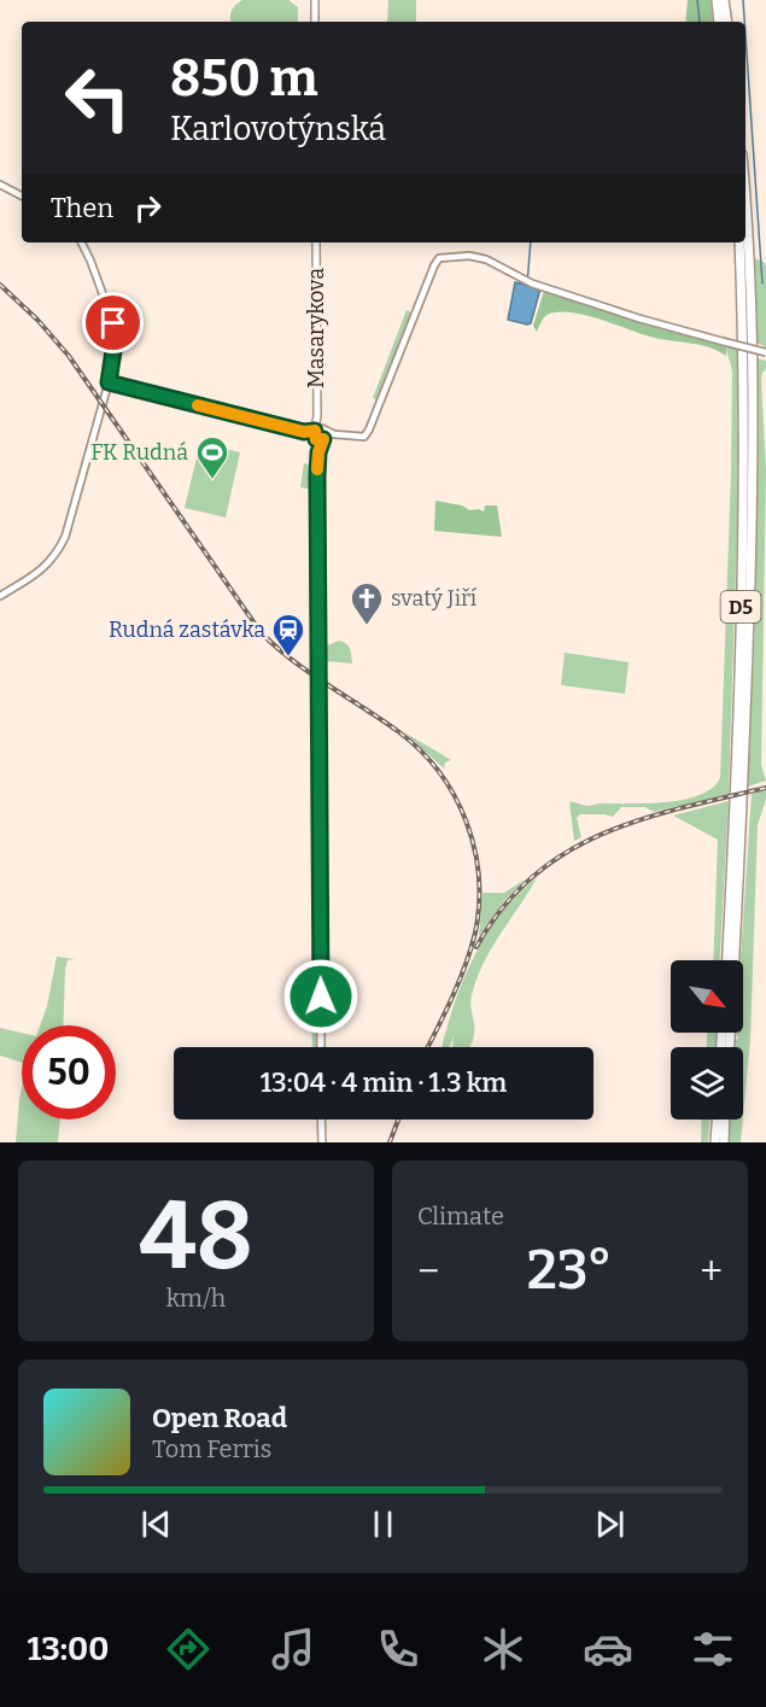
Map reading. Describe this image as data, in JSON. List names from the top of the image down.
{
  "streets": {
    "highway": ["D5"],
    "main road": ["Masarykova"]
  },
  "places": {
    "sports": ["FK Rudná"],
    "church": ["svatý Jiří"],
    "station": ["Rudná zastávka"]
  },
  "north": "bottom right",
  "page": {
    "turn": ["850 m", "Karlovotýnská"],
    "then": "Then",
    "limit": "50",
    "trip": "13:04 · 4 min · 1.3 km",
    "tile": [
      ["48", "km/h"],
      "Climate"
    ],
    "heat": ["−", "23°", "+"],
    "song": ["Open Road", "Tom Ferris"],
    "tabs": "13:00"
  }
}
